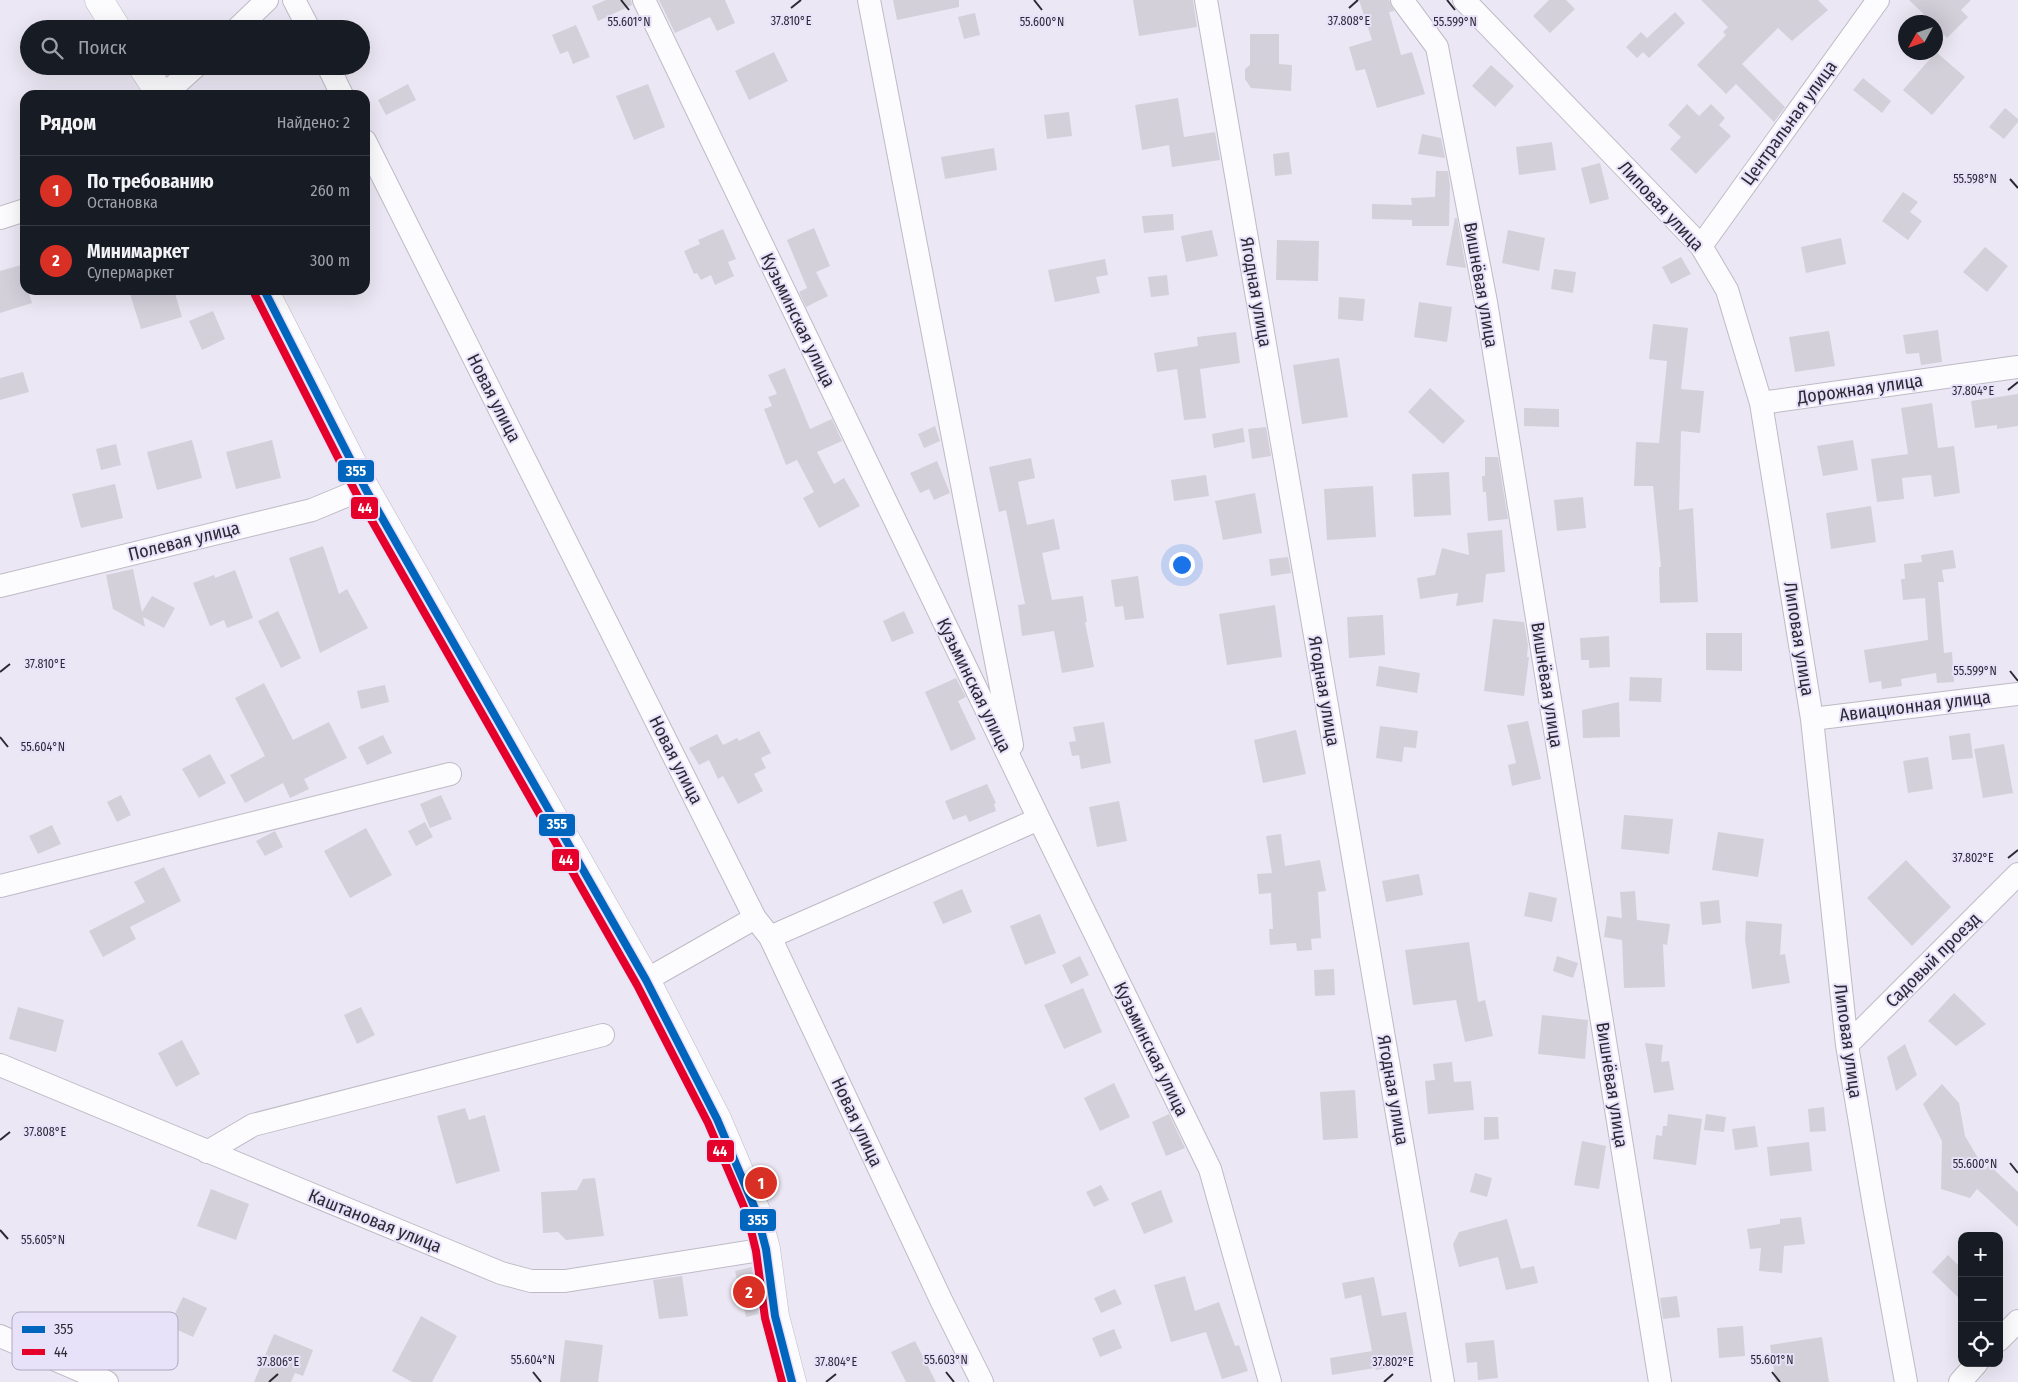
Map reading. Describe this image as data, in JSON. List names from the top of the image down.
{
  "streets": {
    "street": [
      "Центральная улица",
      "Липовая улица",
      "Вишнёвая улица",
      "Ягодная улица",
      "Кузьминская улица",
      "Дорожная улица",
      "Новая улица",
      "Полевая улица",
      "Авиационная улица",
      "Садовый проезд",
      "Каштановая улица"
    ]
  },
  "crossings": [
    ["Центральная улица", "Липовая улица"],
    ["Липовая улица", "Дорожная улица"],
    ["Липовая улица", "Авиационная улица"],
    ["Липовая улица", "Садовый проезд"]
  ],
  "lines": ["transit line 355", "transit line 44"],
  "legend": ["355", "44"],
  "north": "bottom left",
  "page": {
    "search": "Поиск",
    "heading": ["Рядом", "Найдено: 2"],
    "list": [
      {
        "mark": "1",
        "name": "По требованию",
        "note": "Остановка",
        "value": "260 m"
      },
      {
        "mark": "2",
        "name": "Минимаркет",
        "note": "Супермаркет",
        "value": "300 m"
      }
    ],
    "pins": ["1", "2"],
    "map_buttons": ["+", "−"]
  },
  "coordinates": [
    "37.810°E",
    "37.808°E",
    "55.601°N",
    "55.599°N",
    "55.600°N",
    "55.598°N",
    "37.804°E",
    "55.604°N",
    "37.802°E",
    "55.605°N",
    "55.603°N",
    "37.806°E"
  ]
}
